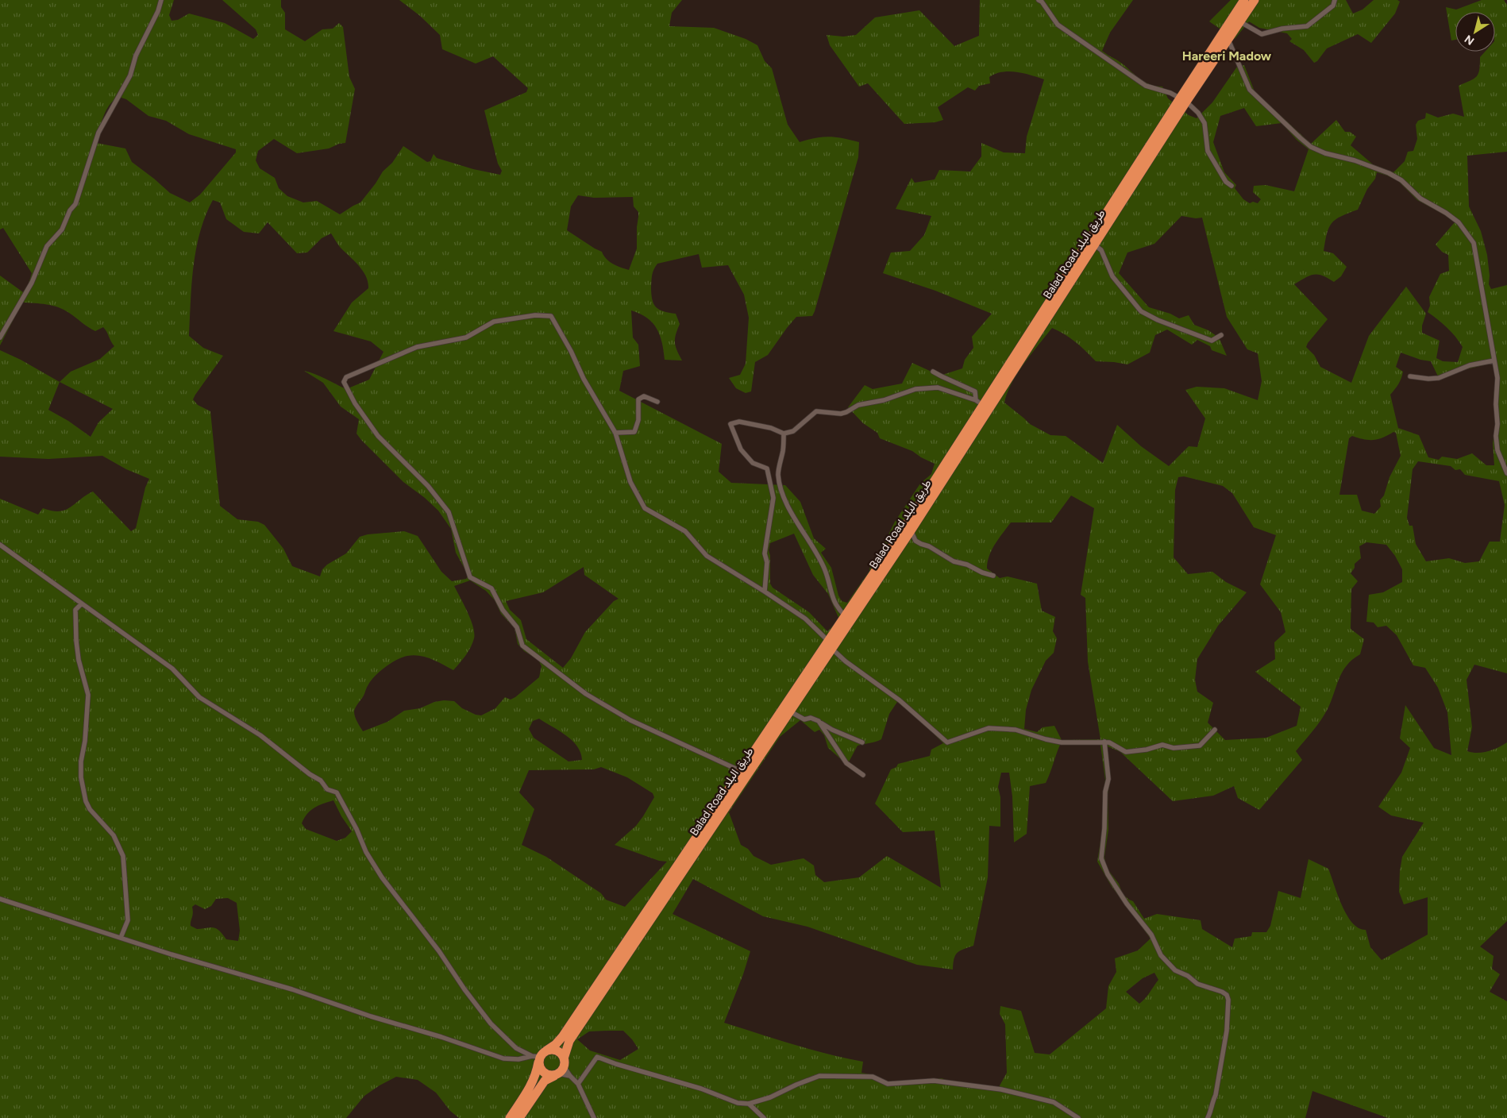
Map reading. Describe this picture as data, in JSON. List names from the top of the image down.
{
  "streets": {
    "highway": ["Balad Road طريق البلد"]
  },
  "districts": ["Hareeri Madow"],
  "north": "bottom left"
}
